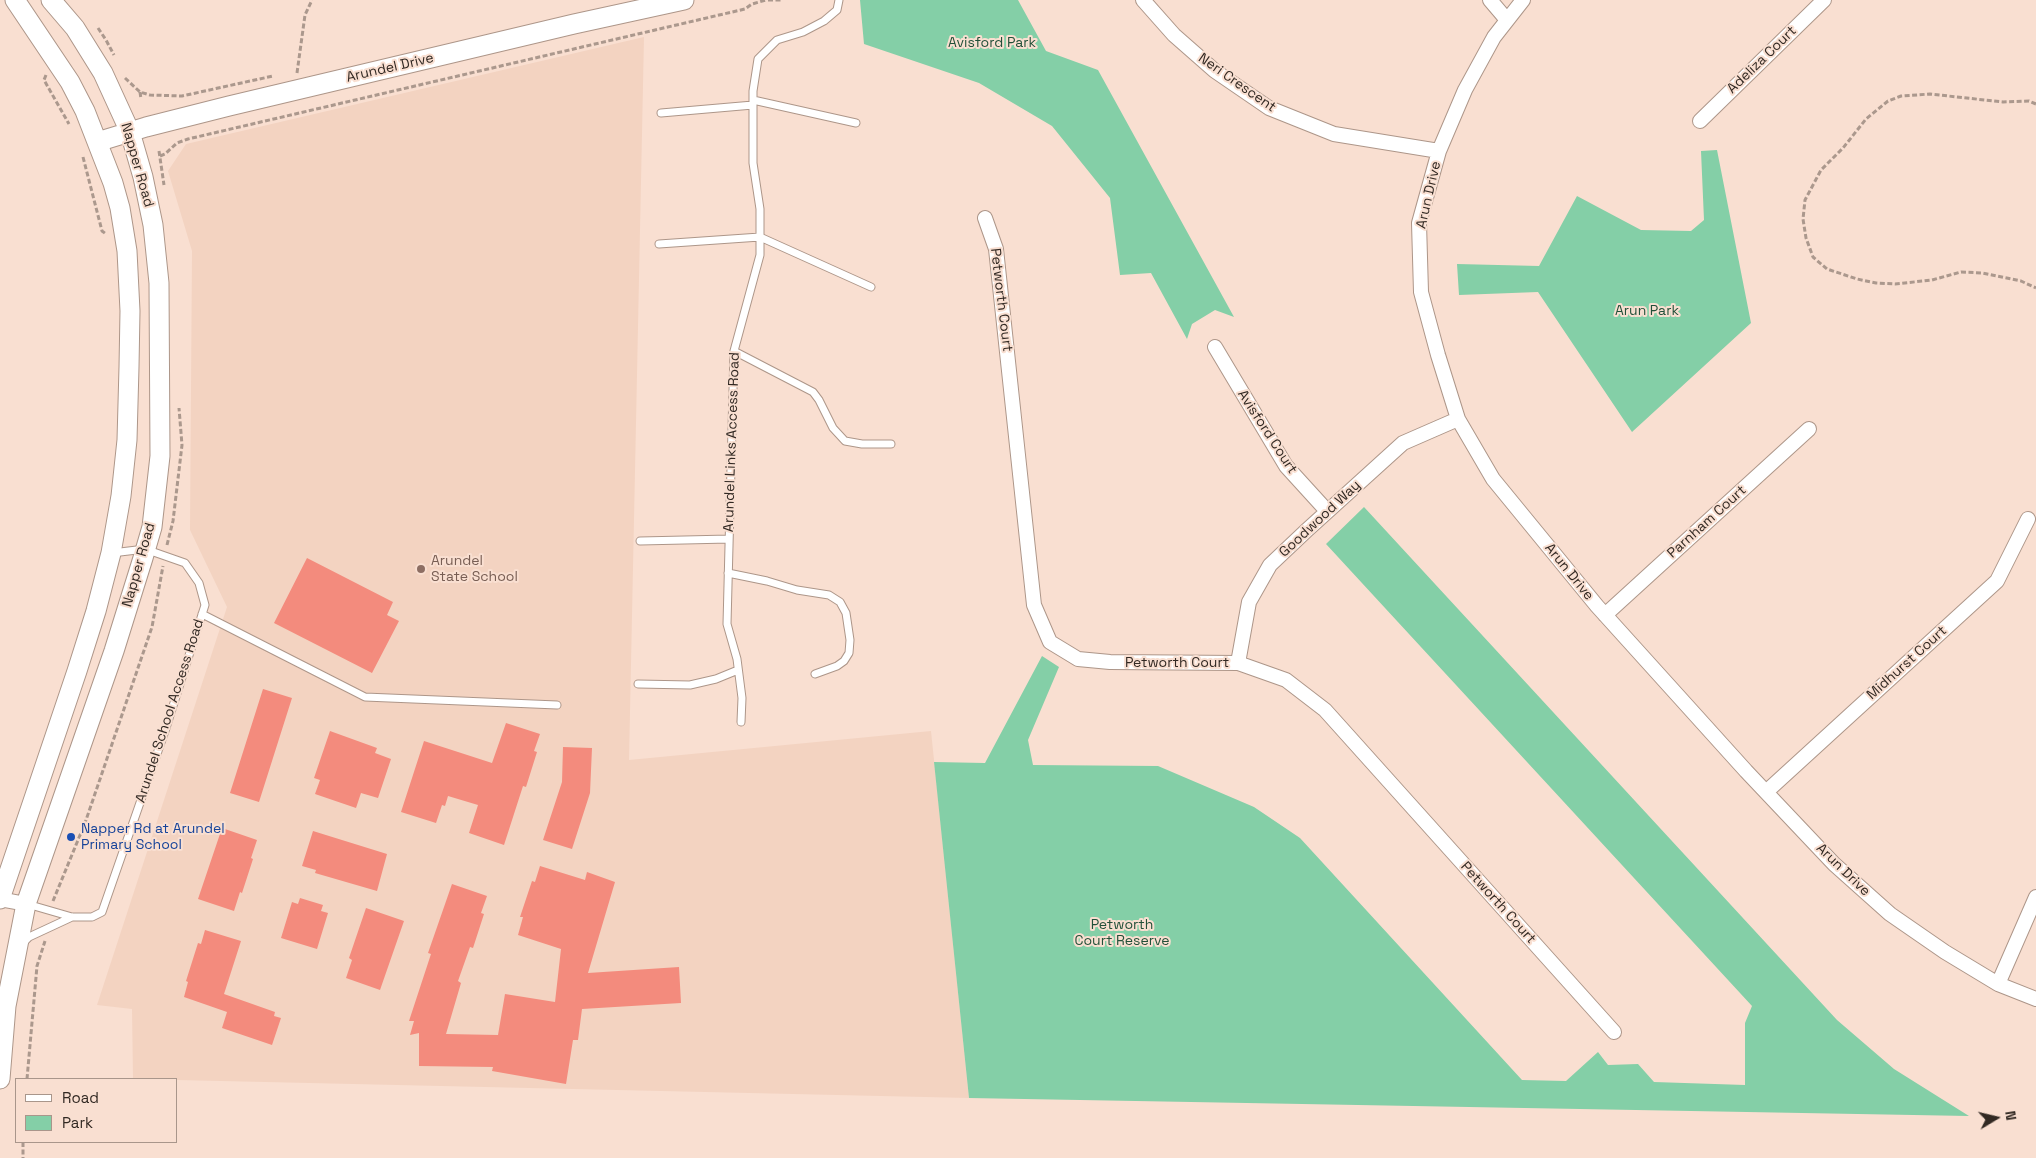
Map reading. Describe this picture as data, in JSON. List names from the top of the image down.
{
  "streets": {
    "main road": ["Arundel Drive", "Napper Road"],
    "street": [
      "Adeliza Court",
      "Neri Crescent",
      "Arun Drive",
      "Petworth Court",
      "Avisford Court",
      "Goodwood Way",
      "Parnham Court",
      "Midhurst Court"
    ],
    "lane": ["Arundel Links Access Road", "Arundel School Access Road"]
  },
  "crossings": [
    ["Arundel Drive", "Napper Road"],
    ["Neri Crescent", "Arun Drive"],
    ["Napper Road", "Arundel School Access Road"],
    ["Arun Drive", "Goodwood Way"],
    ["Arun Drive", "Parnham Court"],
    ["Arun Drive", "Midhurst Court"],
    ["Petworth Court", "Goodwood Way"],
    ["Avisford Court", "Goodwood Way"]
  ],
  "parks": ["Avisford Park", "Arun Park", "Petworth Court Reserve"],
  "places": ["Arundel State School", "Napper Rd at Arundel Primary School"],
  "legend": ["Road", "Park"],
  "north": "right"
}
